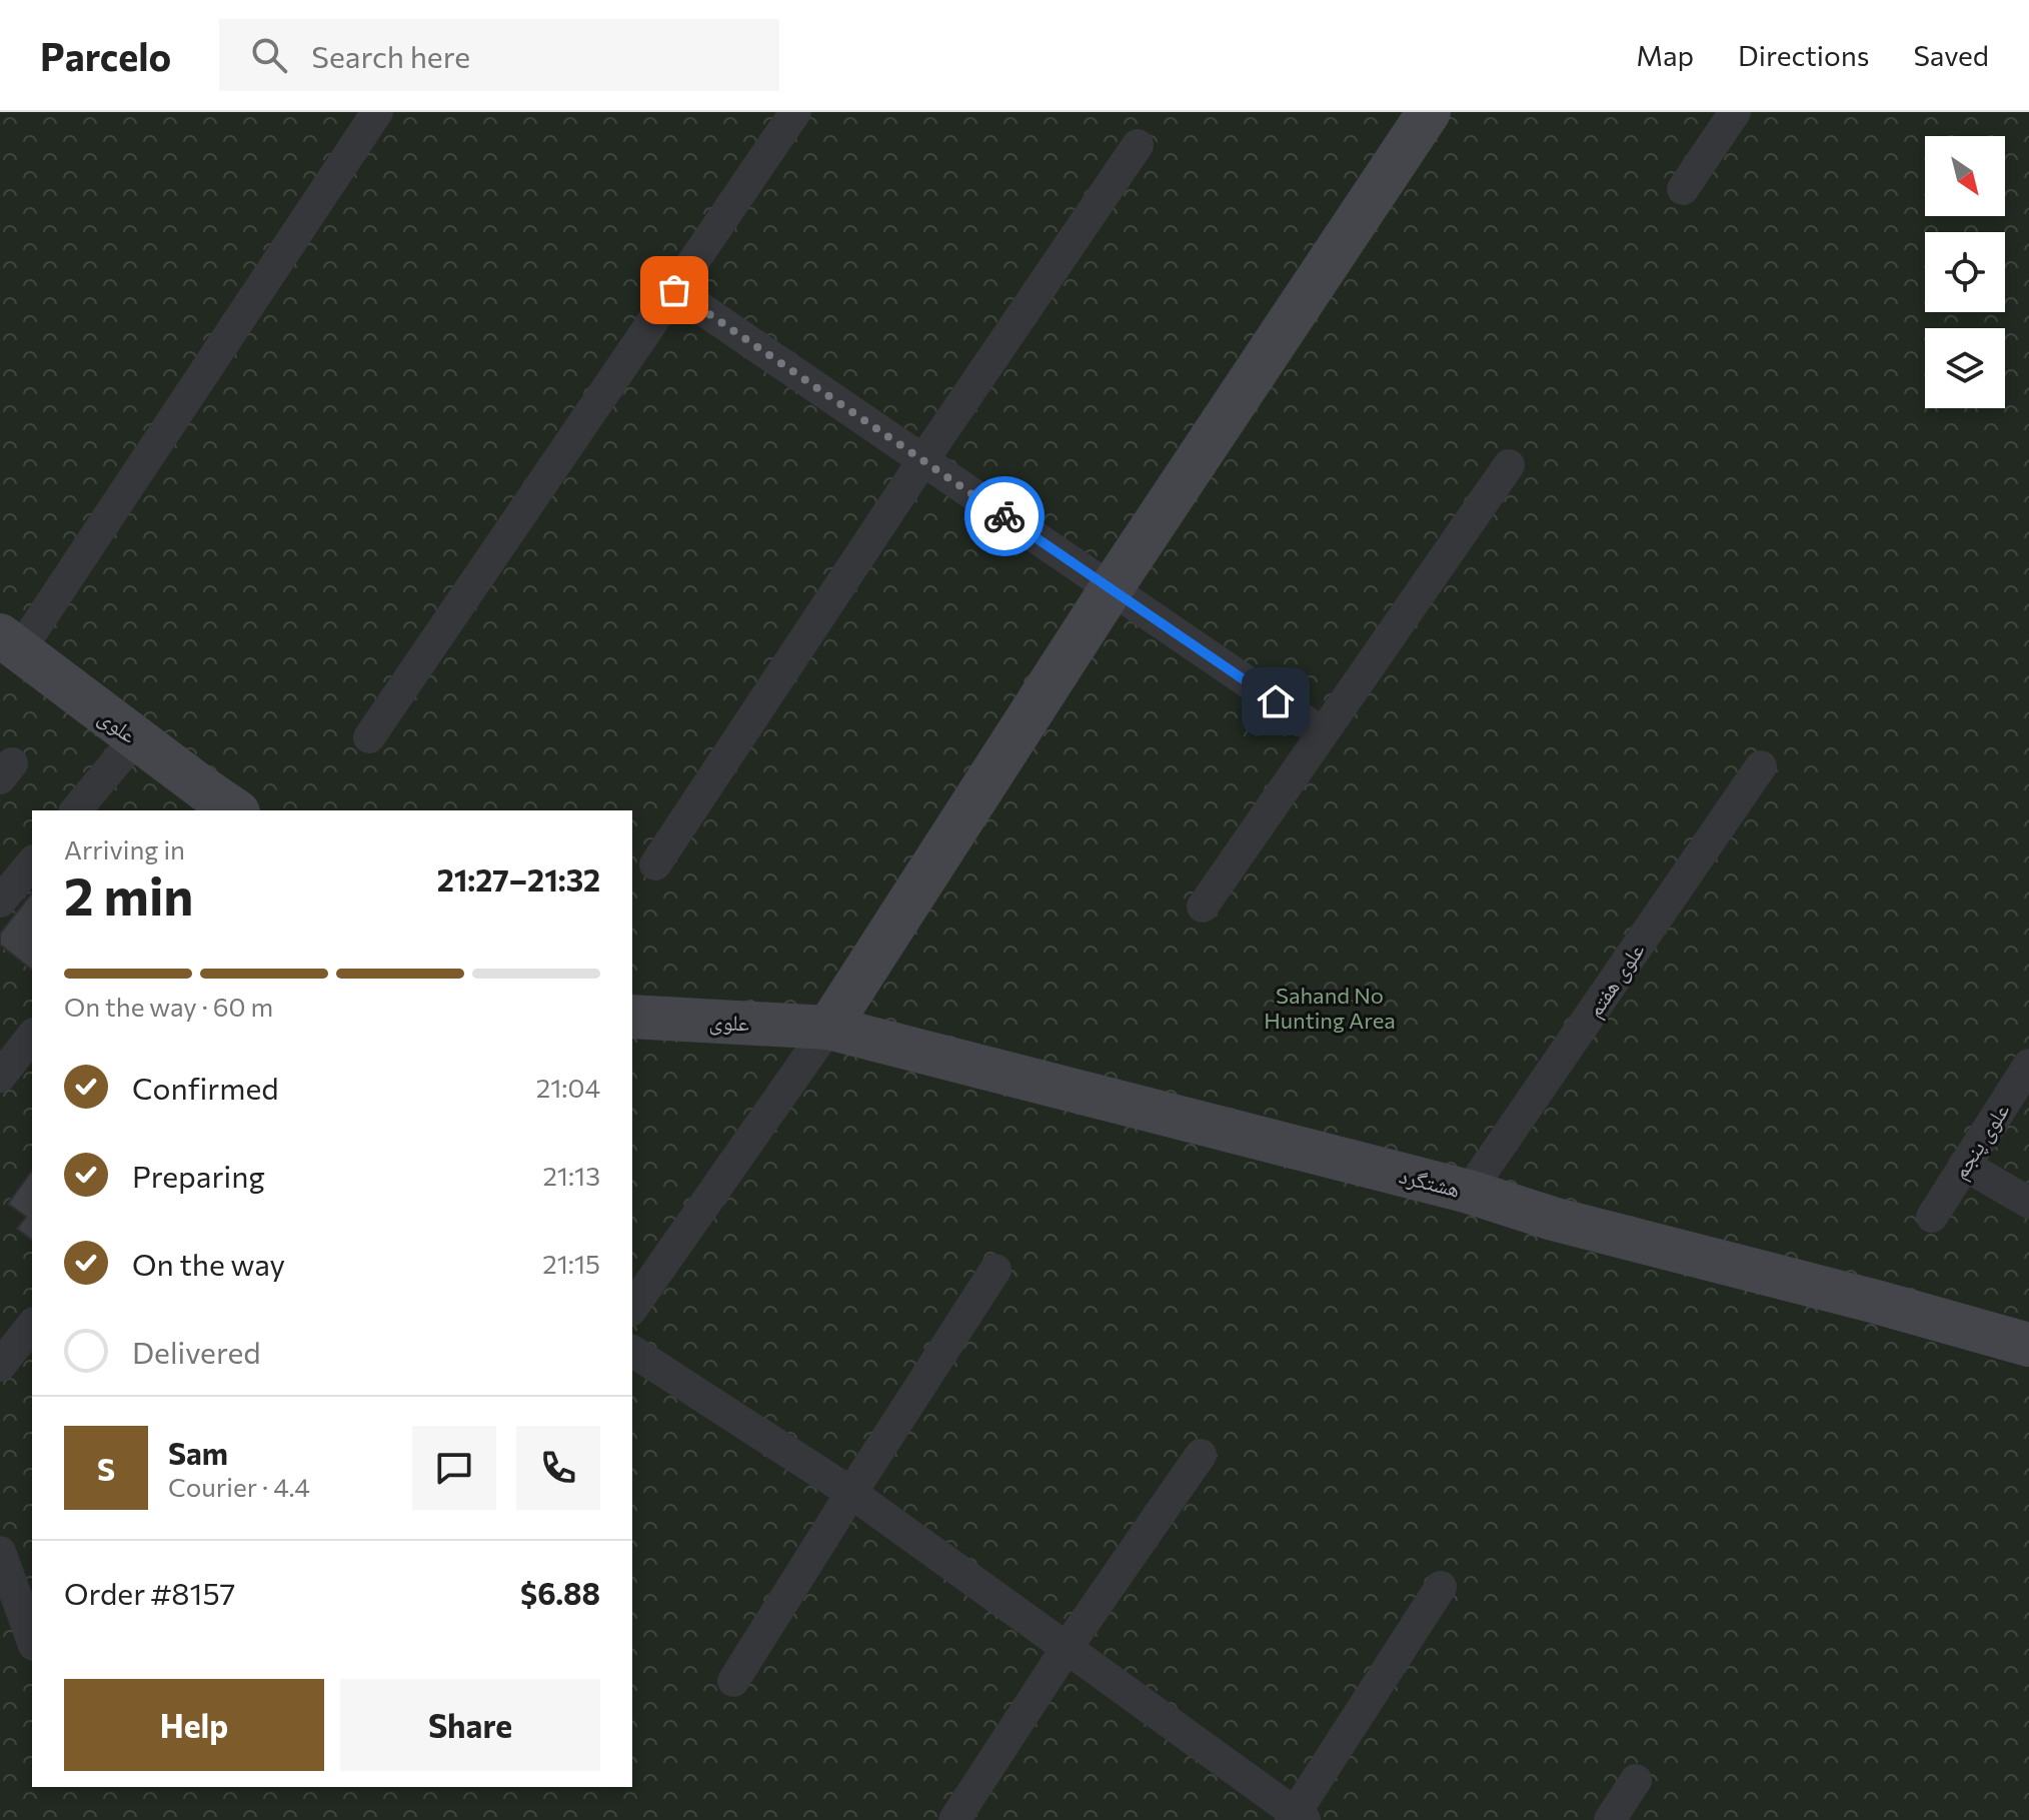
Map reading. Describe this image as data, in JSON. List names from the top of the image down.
{
  "streets": {
    "street": [
      "علوی",
      "علوی هفتم",
      "علوی پنجم",
      "هشتگرد"
    ]
  },
  "crossings": [
    ["علوی", "هشتگرد"],
    ["علوی هفتم", "هشتگرد"]
  ],
  "parks": ["Sahand No Hunting Area"],
  "north": "bottom right",
  "page": {
    "header": "Parcelo",
    "search": "Search here",
    "nav": ["Map", "Directions", "Saved"],
    "heading": ["2 min", "Arriving in", "21:27–21:32"],
    "panel": [
      "Sam",
      "Courier · 4.4",
      "Order #8157",
      "$6.88"
    ],
    "bar": "On the way · 60 m",
    "list": [
      ["Confirmed", "21:04"],
      ["Preparing", "21:13"],
      ["On the way", "21:15"],
      "Delivered"
    ],
    "round": "S",
    "buttons": ["Help", "Share"]
  }
}
